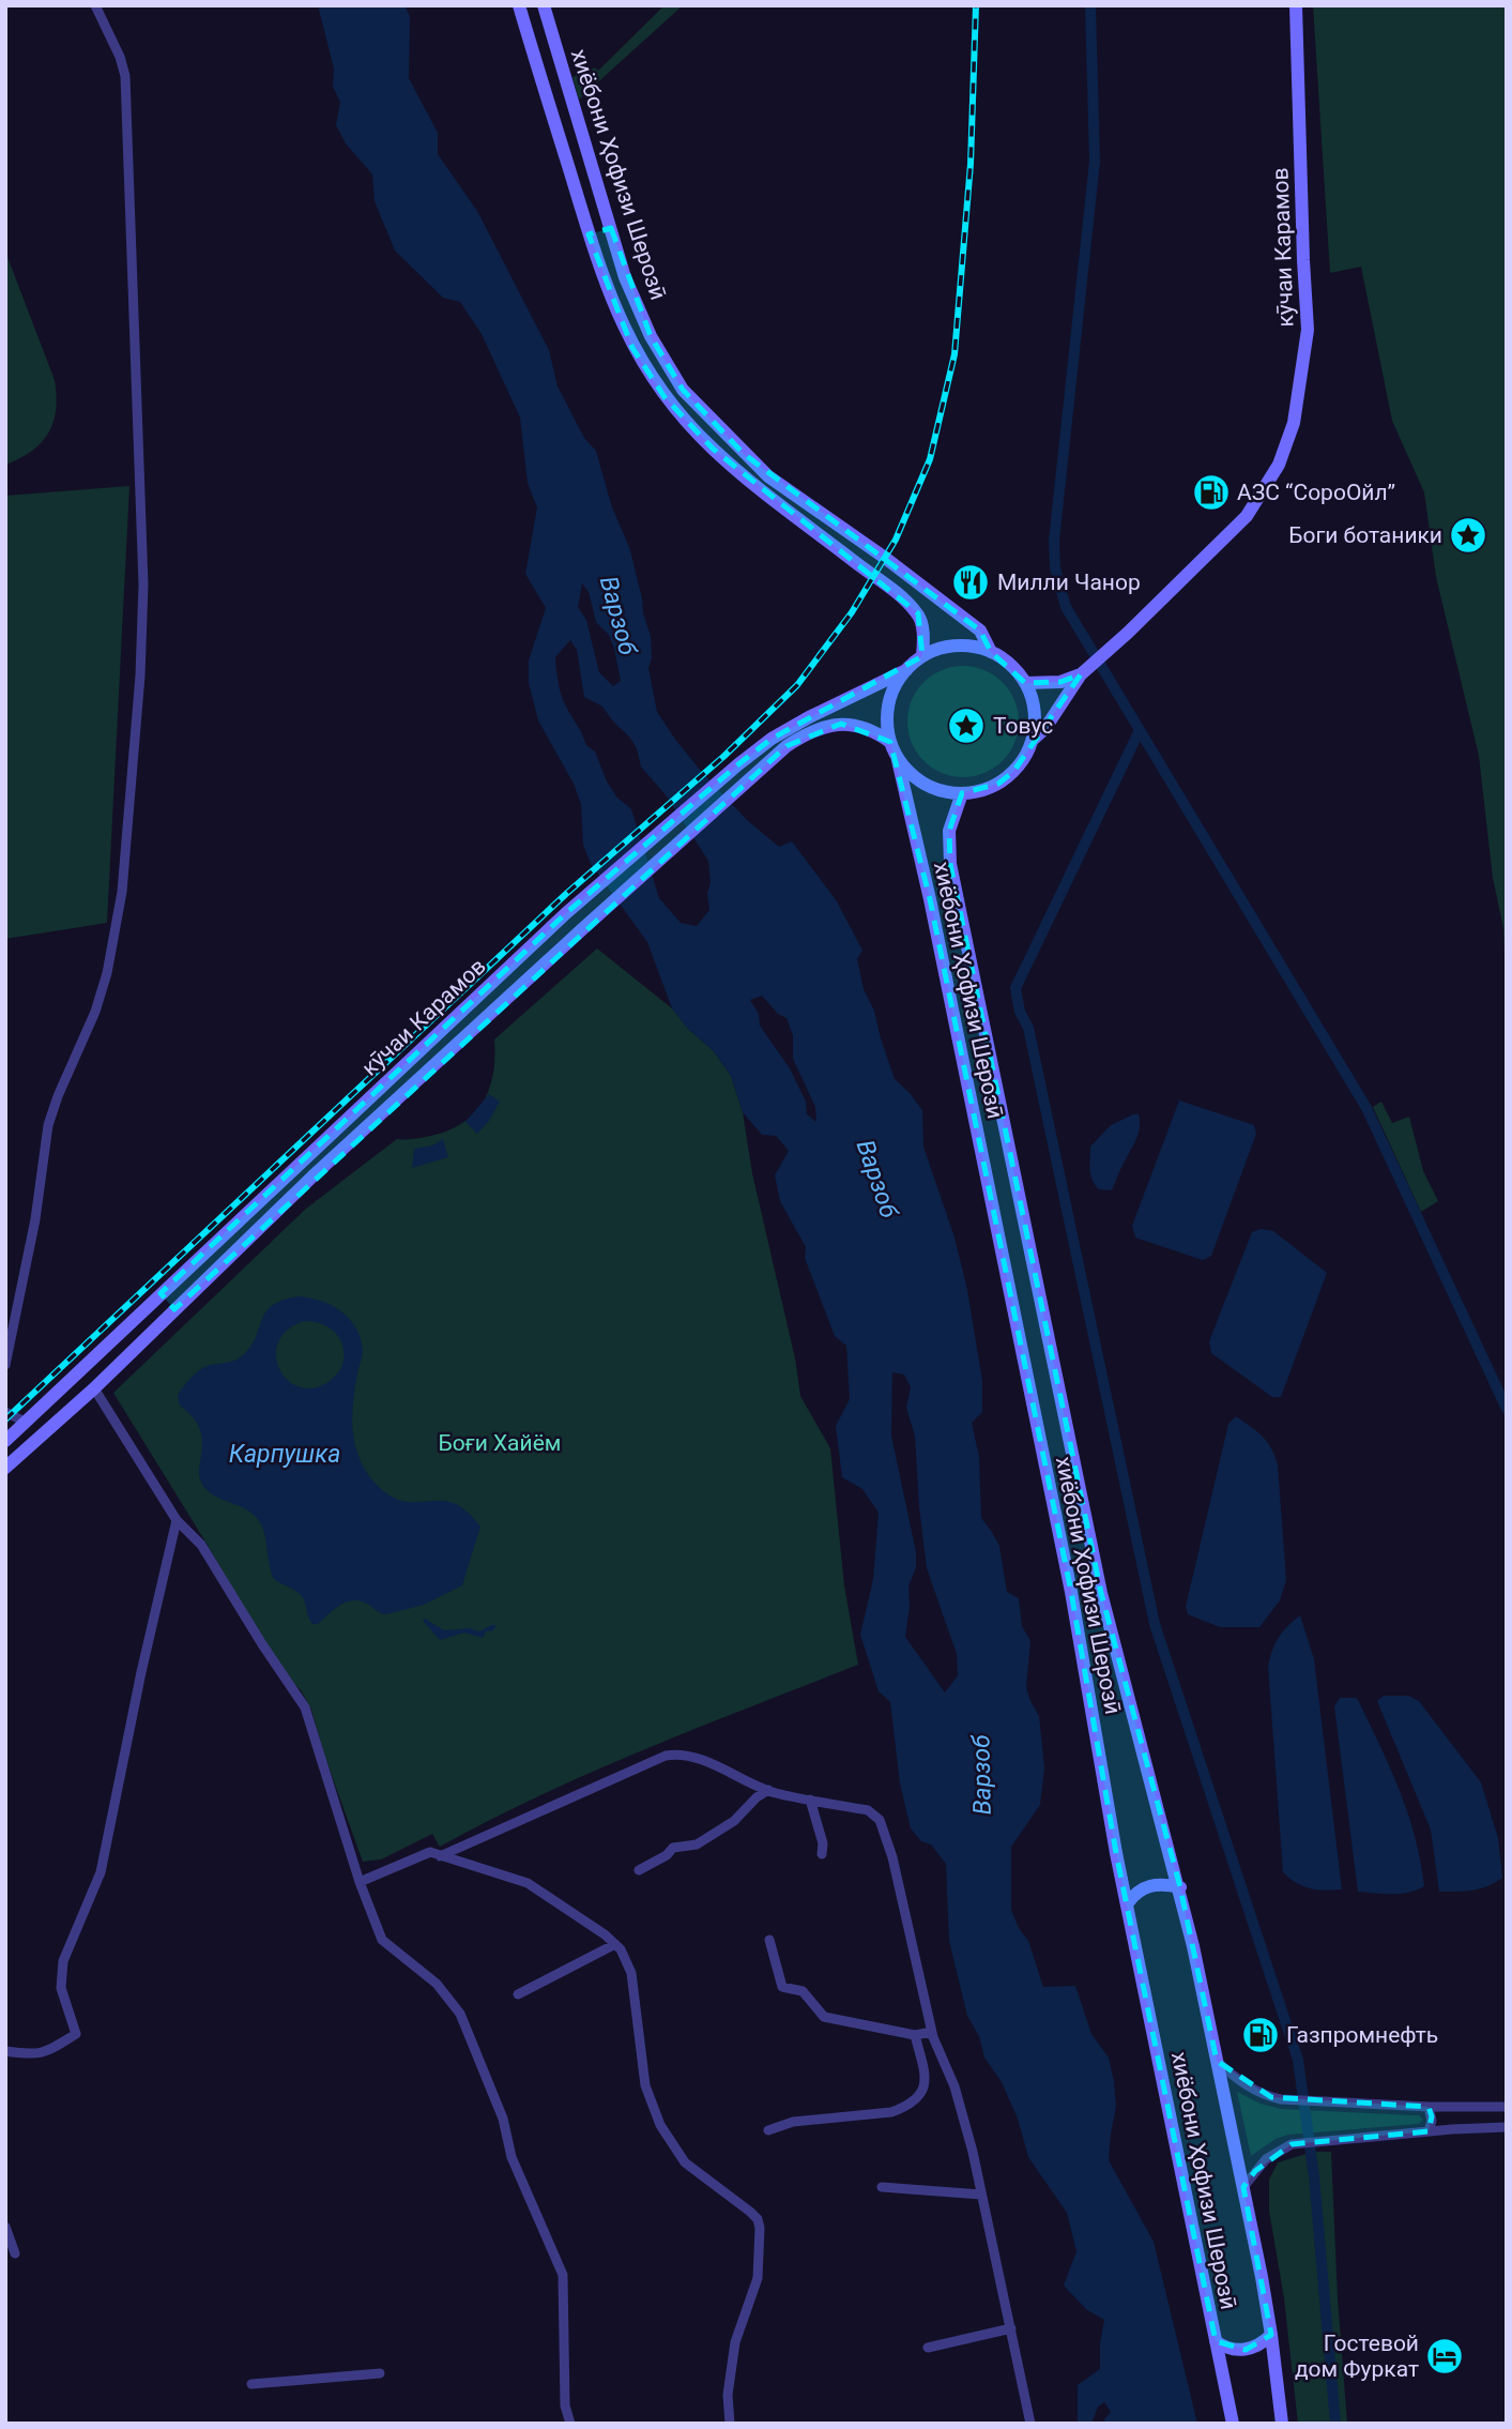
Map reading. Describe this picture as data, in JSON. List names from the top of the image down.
{
  "streets": {
    "main road": ["хиёбони Ҳофизи Шерозӣ", "кӯчаи Карамов"]
  },
  "crossings": [
    ["хиёбони Ҳофизи Шерозӣ", "кӯчаи Карамов"]
  ],
  "water": ["Варзоб", "Карпушка"],
  "parks": ["Боғи Хайём"],
  "places": {
    "fuel station": ["АЗС “СороОйл”", "Газпромнефть"],
    "place": ["Боги ботаники", "Товус"],
    "restaurant": ["Милли Чанор"],
    "hotel": ["Гостевой дом Фуркат"]
  }
}
